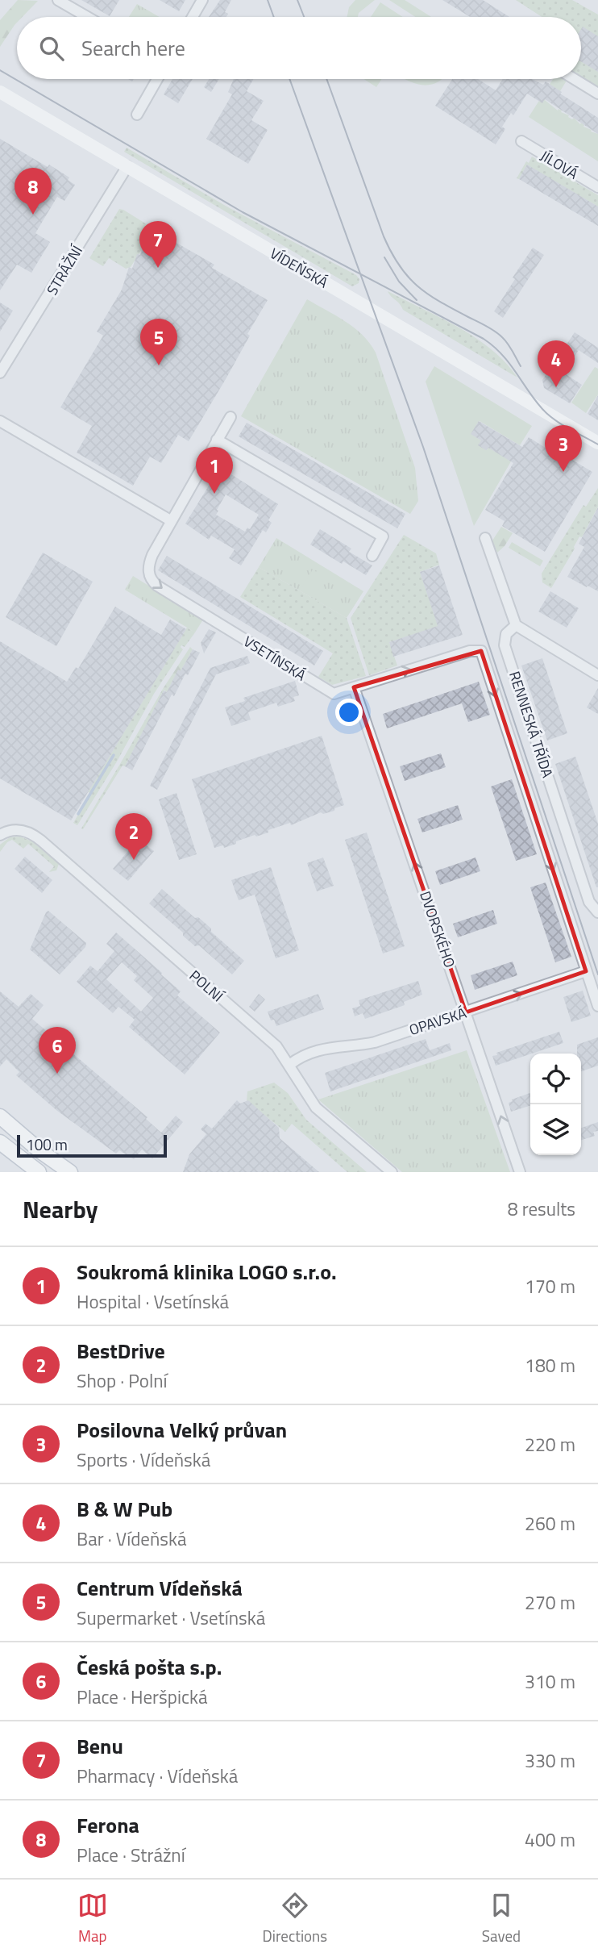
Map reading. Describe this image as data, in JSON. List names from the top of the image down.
{
  "streets": {
    "main road": ["VÍDEŇSKÁ"],
    "street": [
      "JÍLOVÁ",
      "STRÁŽNÍ",
      "VSETÍNSKÁ",
      "RENNESKÁ TŘÍDA",
      "DVORSKÉHO",
      "POLNÍ",
      "OPAVSKÁ"
    ]
  },
  "crossings": [
    ["VÍDEŇSKÁ", "STRÁŽNÍ"],
    ["VSETÍNSKÁ", "RENNESKÁ TŘÍDA"],
    ["VSETÍNSKÁ", "DVORSKÉHO"],
    ["RENNESKÁ TŘÍDA", "OPAVSKÁ"],
    ["DVORSKÉHO", "OPAVSKÁ"],
    ["POLNÍ", "OPAVSKÁ"]
  ],
  "one_way": ["DVORSKÉHO", "OPAVSKÁ"],
  "scale_bar": "100 m",
  "page": {
    "search": "Search here",
    "pins": [
      "8",
      "7",
      "5",
      "4",
      "3",
      "1",
      "2",
      "6"
    ],
    "scale": "100 m",
    "heading": ["Nearby", "8 results"],
    "list": [
      {
        "mark": "1",
        "name": "Soukromá klinika LOGO s.r.o.",
        "note": "Hospital · Vsetínská",
        "value": "170 m"
      },
      {
        "mark": "2",
        "name": "BestDrive",
        "note": "Shop · Polní",
        "value": "180 m"
      },
      {
        "mark": "3",
        "name": "Posilovna Velký průvan",
        "note": "Sports · Vídeňská",
        "value": "220 m"
      },
      {
        "mark": "4",
        "name": "B & W Pub",
        "note": "Bar · Vídeňská",
        "value": "260 m"
      },
      {
        "mark": "5",
        "name": "Centrum Vídeňská",
        "note": "Supermarket · Vsetínská",
        "value": "270 m"
      },
      {
        "mark": "6",
        "name": "Česká pošta s.p.",
        "note": "Place · Heršpická",
        "value": "310 m"
      },
      {
        "mark": "7",
        "name": "Benu",
        "note": "Pharmacy · Vídeňská",
        "value": "330 m"
      },
      {
        "mark": "8",
        "name": "Ferona",
        "note": "Place · Strážní",
        "value": "400 m"
      }
    ],
    "nav": ["Map", "Directions", "Saved"]
  }
}
